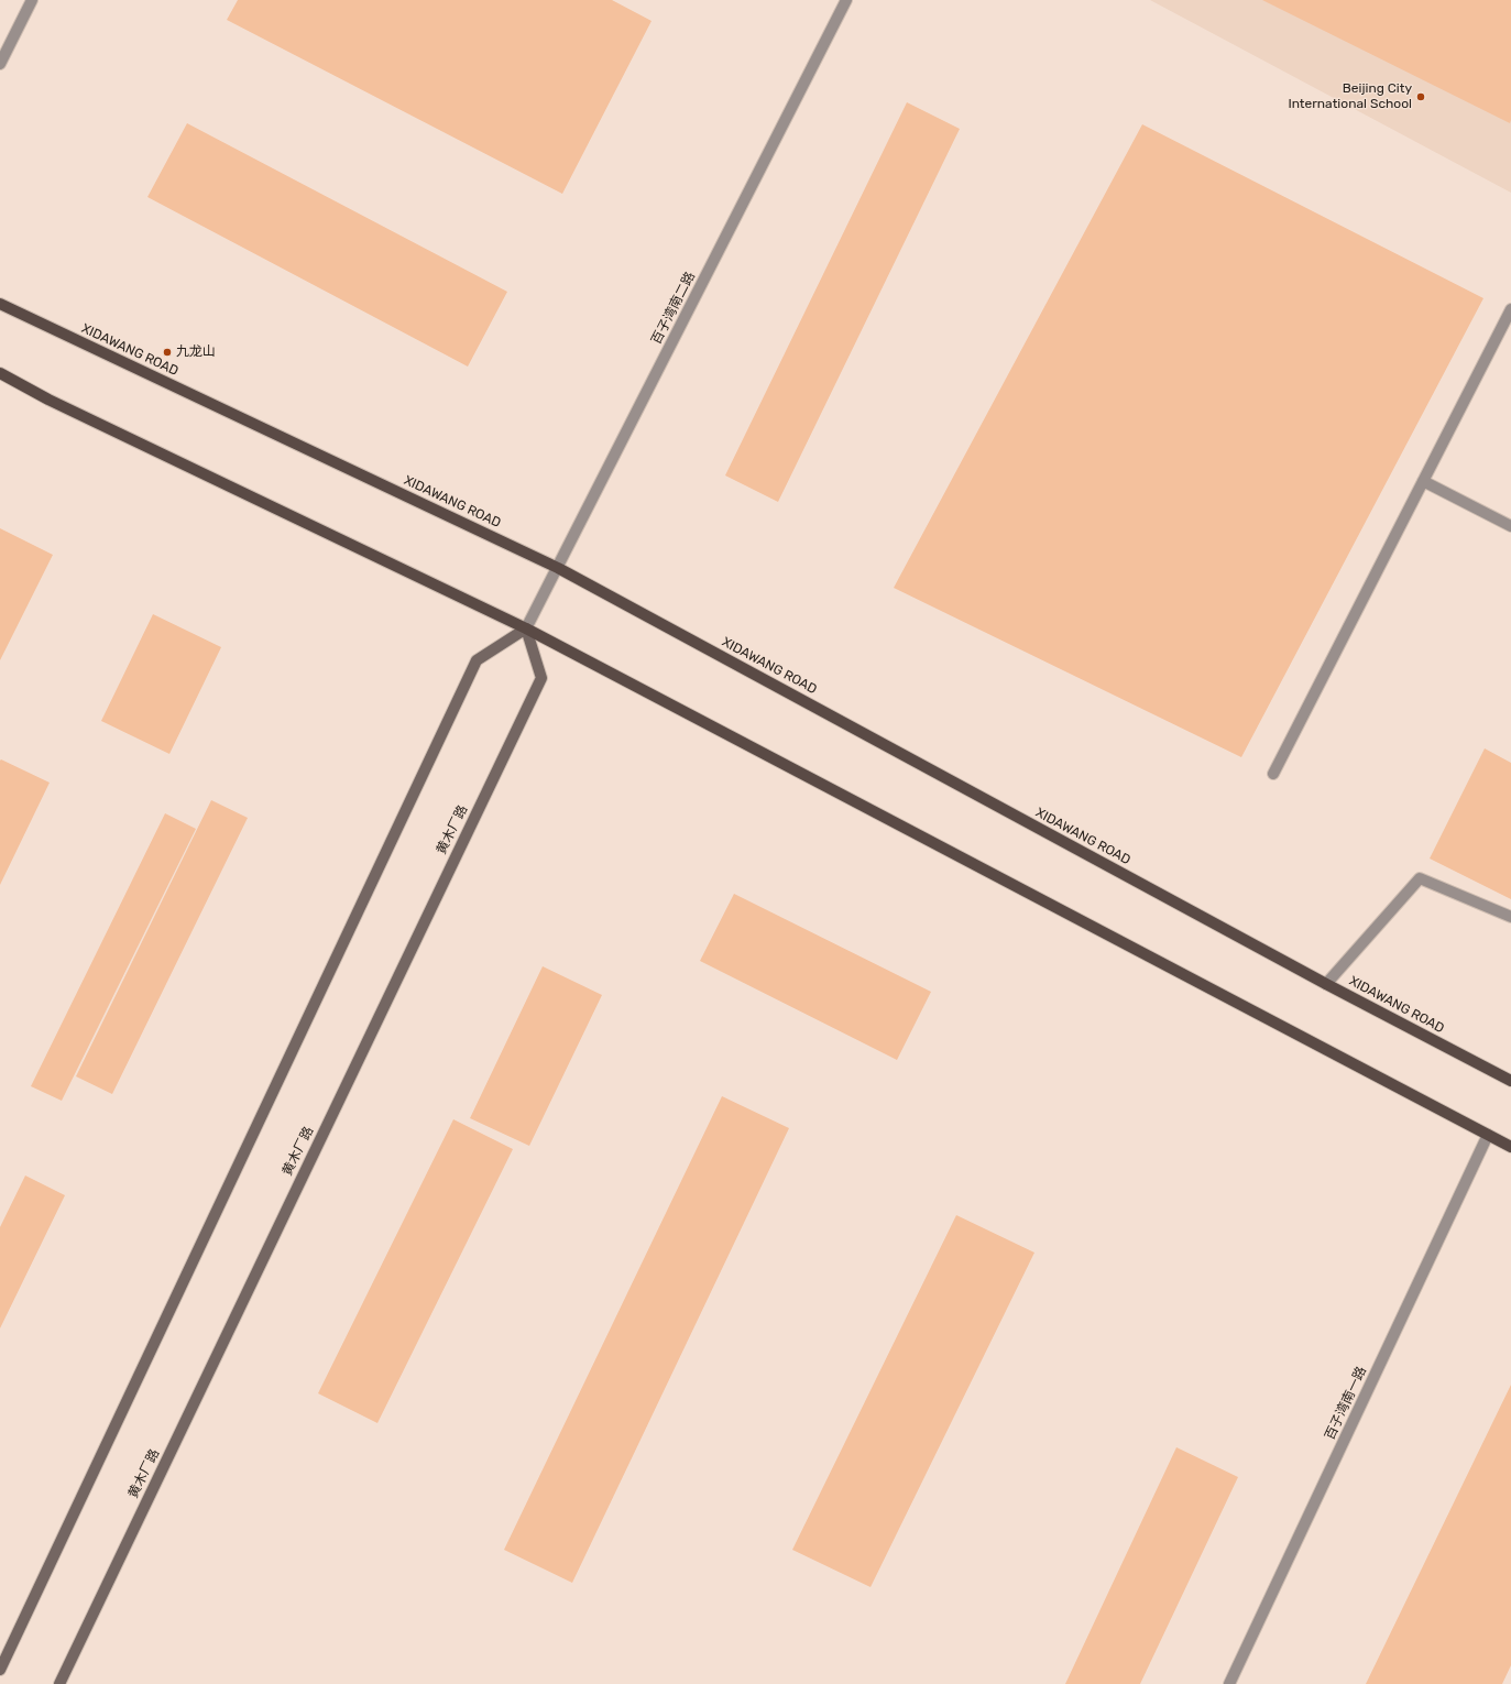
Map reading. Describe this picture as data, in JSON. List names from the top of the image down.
{
  "streets": {
    "main road": ["XIDAWANG ROAD", "黄木厂路"],
    "street": ["百子湾南二路", "百子湾南一路"]
  },
  "crossings": [
    ["百子湾南二路", "XIDAWANG ROAD"],
    ["百子湾南二路", "黄木厂路"]
  ],
  "places": ["Beijing City International School", "九龙山"]
}
